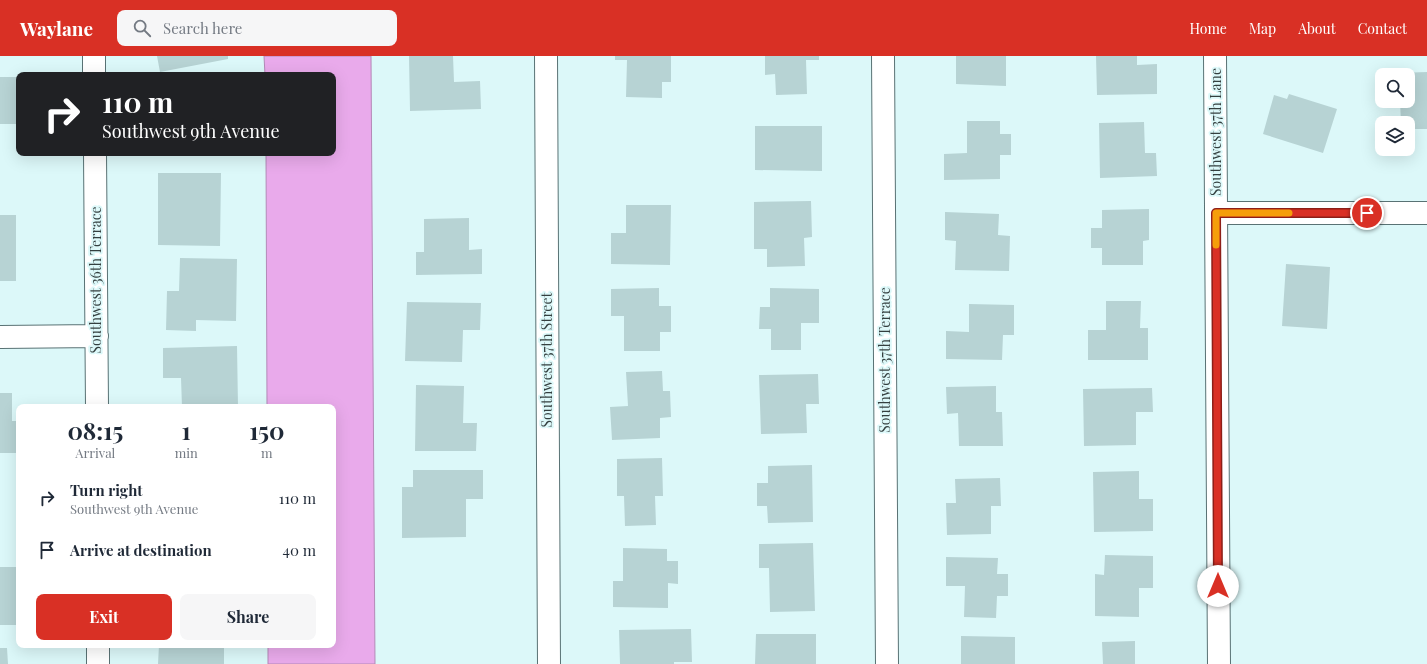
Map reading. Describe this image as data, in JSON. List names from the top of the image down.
{
  "streets": {
    "street": [
      "Southwest 37th Lane",
      "Southwest 36th Terrace",
      "Southwest 37th Street",
      "Southwest 37th Terrace"
    ]
  },
  "page": {
    "header": "Waylane",
    "search": "Search here",
    "nav": [
      "Home",
      "Map",
      "About",
      "Contact"
    ],
    "turn": ["110 m", "Southwest 9th Avenue"],
    "eta": [
      "08:15",
      "Arrival",
      "1",
      "min",
      "150",
      "m"
    ],
    "list": [
      {
        "name": "Turn right",
        "note": "Southwest 9th Avenue",
        "value": "110 m"
      },
      {
        "name": "Arrive at destination",
        "value": "40 m"
      }
    ],
    "buttons": ["Exit", "Share"]
  }
}
